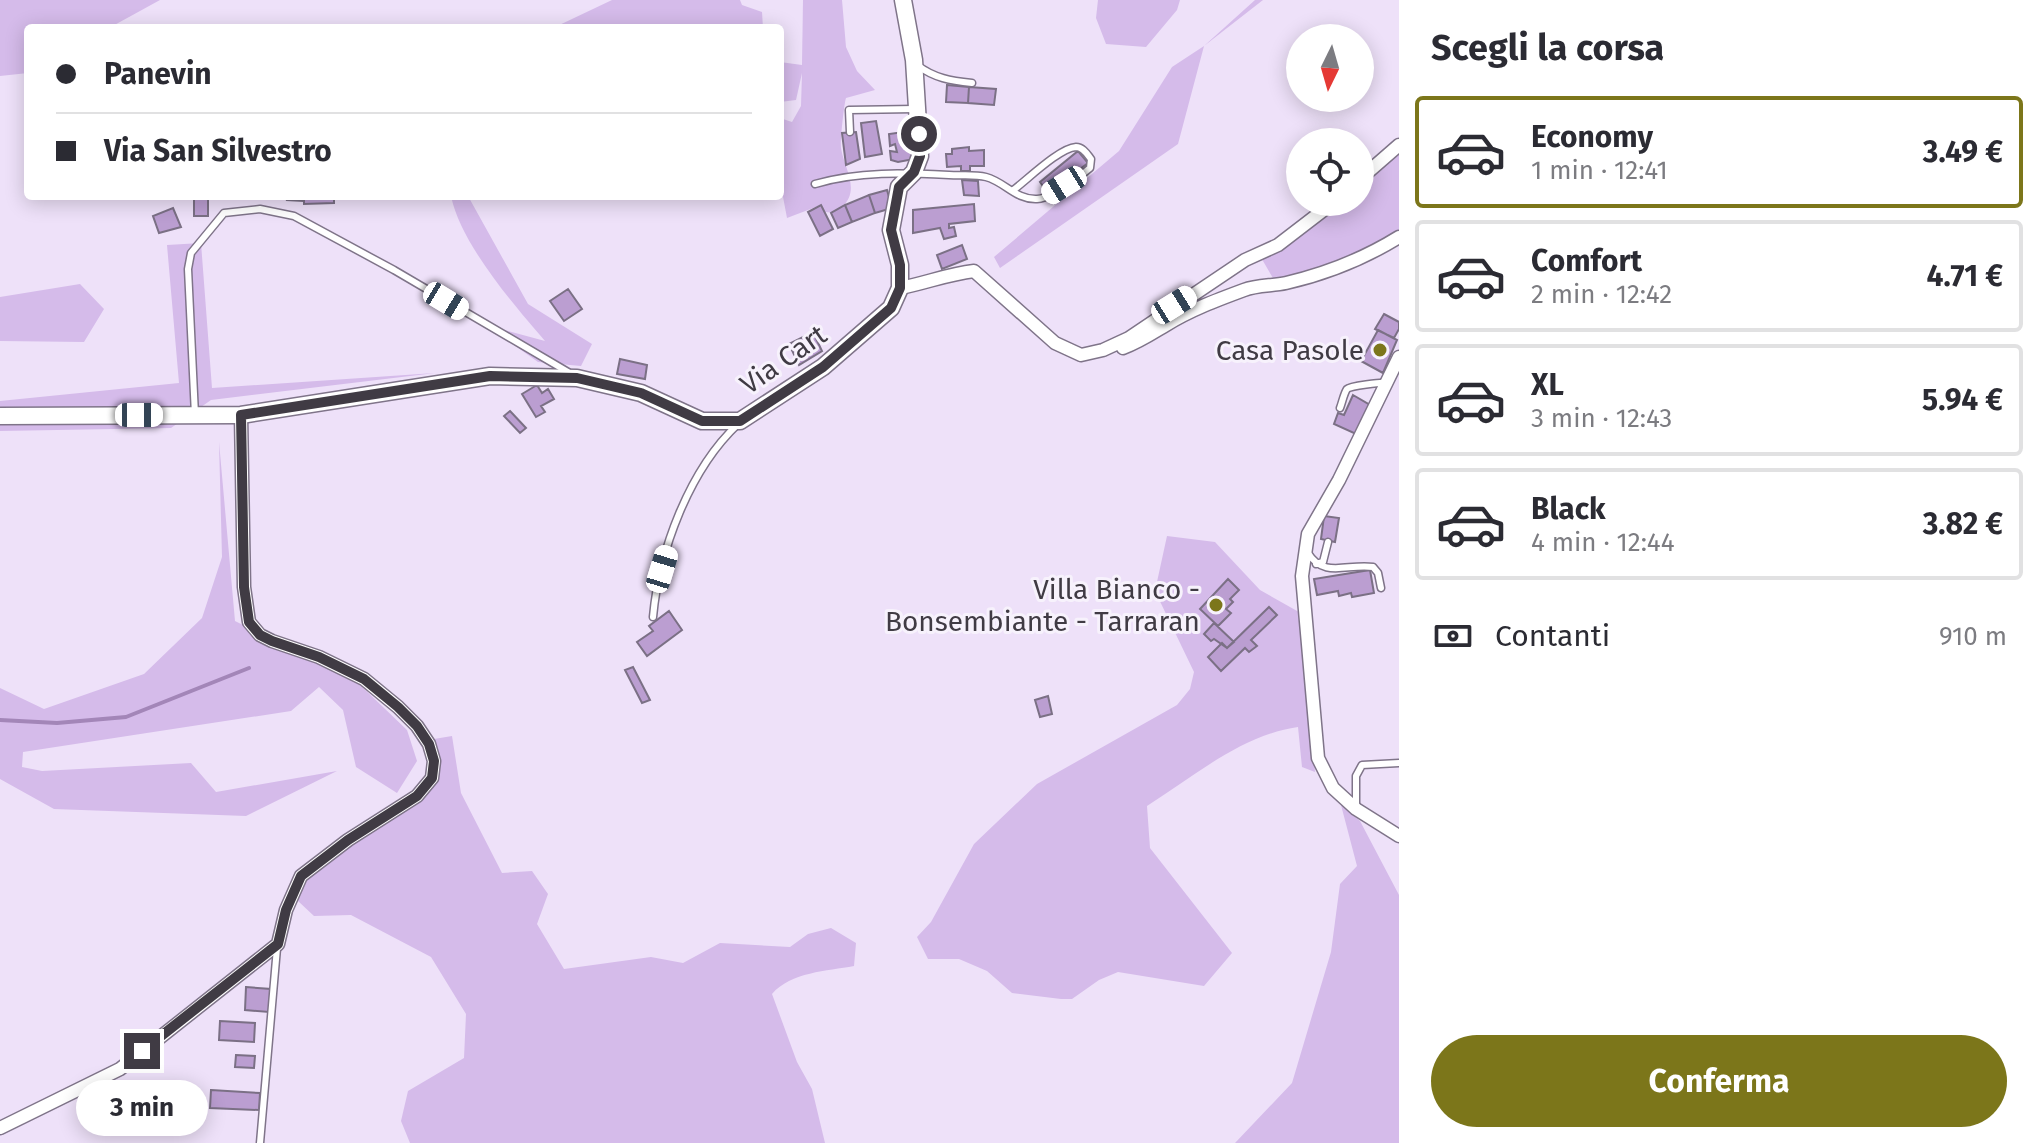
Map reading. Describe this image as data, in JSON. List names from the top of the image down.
{
  "streets": {
    "street": ["Via Cart"]
  },
  "places": ["Casa Pasole", "Villa Bianco - Bonsembiante - Tarraran"],
  "north": "bottom",
  "page": {
    "heading": "Scegli la corsa",
    "banner": ["Panevin", "Via San Silvestro"],
    "list": [
      {
        "name": "Economy",
        "note": "1 min · 12:41",
        "value": "3.49 €"
      },
      {
        "name": "Comfort",
        "note": "2 min · 12:42",
        "value": "4.71 €"
      },
      {
        "name": "XL",
        "note": "3 min · 12:43",
        "value": "5.94 €"
      },
      {
        "name": "Black",
        "note": "4 min · 12:44",
        "value": "3.82 €"
      }
    ],
    "pay": ["Contanti", "910 m"],
    "buttons": "Conferma",
    "bubble": "3 min"
  }
}
